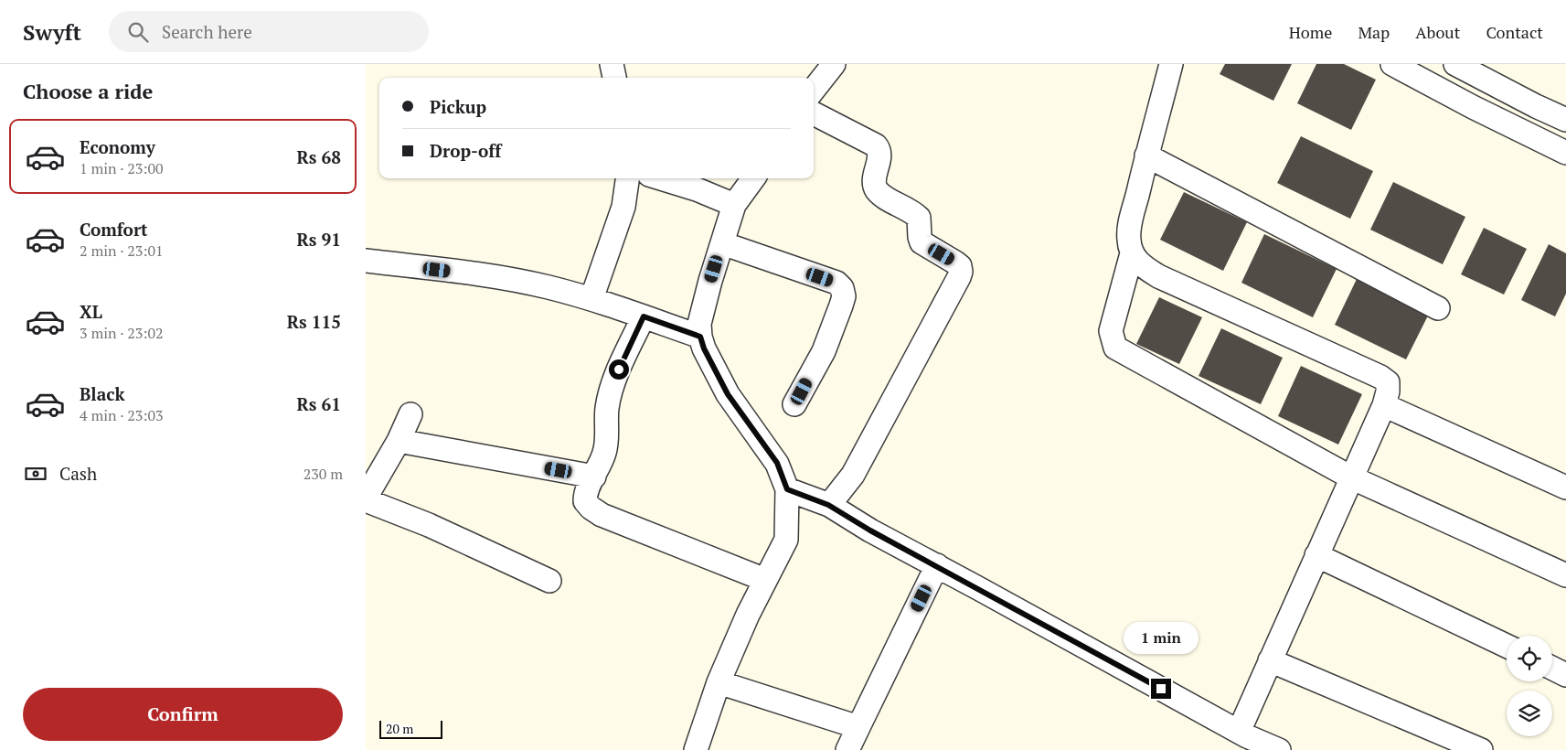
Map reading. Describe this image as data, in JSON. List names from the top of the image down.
{
  "scale_bar": "20 m",
  "page": {
    "header": "Swyft",
    "search": "Search here",
    "nav": [
      "Home",
      "Map",
      "About",
      "Contact"
    ],
    "heading": "Choose a ride",
    "banner": ["Pickup", "Drop-off"],
    "list": [
      {
        "name": "Economy",
        "note": "1 min · 23:00",
        "value": "Rs 68"
      },
      {
        "name": "Comfort",
        "note": "2 min · 23:01",
        "value": "Rs 91"
      },
      {
        "name": "XL",
        "note": "3 min · 23:02",
        "value": "Rs 115"
      },
      {
        "name": "Black",
        "note": "4 min · 23:03",
        "value": "Rs 61"
      }
    ],
    "pay": ["Cash", "230 m"],
    "bubble": "1 min",
    "buttons": "Confirm",
    "scale": "20 m"
  }
}
